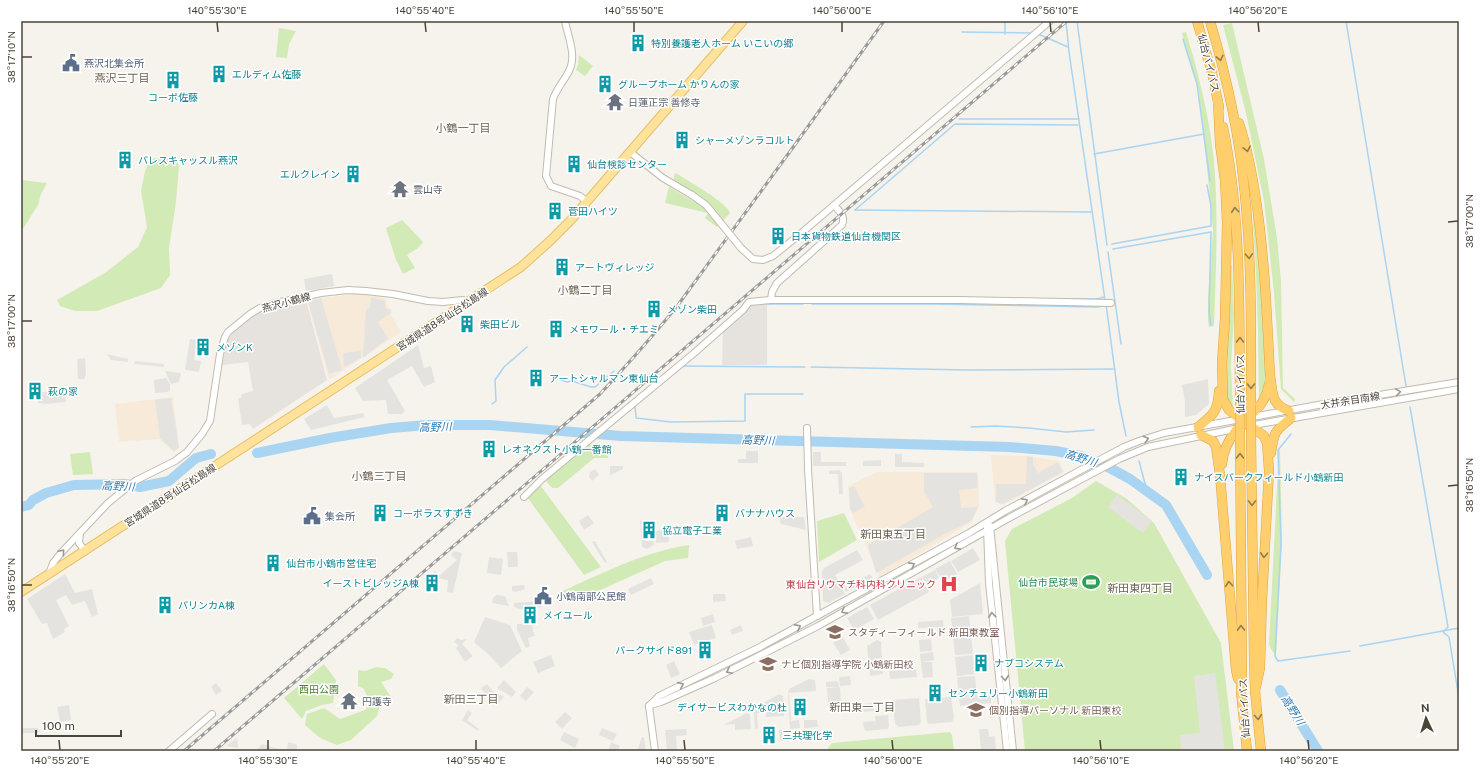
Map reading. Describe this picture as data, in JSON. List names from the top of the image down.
{
  "streets": {
    "highway": ["仙台バイパス"],
    "main road": ["宮城県道8号仙台松島線"],
    "street": ["燕沢小鶴線", "大井余目南線"]
  },
  "crossings": [
    ["燕沢小鶴線", "宮城県道8号仙台松島線"]
  ],
  "districts": [
    "燕沢三丁目",
    "小鶴一丁目",
    "小鶴二丁目",
    "小鶴三丁目",
    "新田東五丁目",
    "新田東四丁目",
    "新田三丁目",
    "新田東一丁目"
  ],
  "water": ["高野川"],
  "parks": ["西田公園"],
  "places": {
    "building": [
      "特別養護老人ホーム いこいの郷",
      "エルディム佐藤",
      "コーポ佐藤",
      "グループホーム かりんの家",
      "シャーメゾンラコルト",
      "パレスキャッスル燕沢",
      "仙台検診センター",
      "エルクレイン",
      "菅田ハイツ",
      "日本貨物鉄道仙台機関区",
      "アートヴィレッジ",
      "メゾン柴田",
      "柴田ビル",
      "メモワール・チエミ",
      "メゾンK",
      "アートシャルマン東仙台",
      "萩の家",
      "レオネクスト小鶴一番館",
      "ナイスパークフィールド小鶴新田",
      "コーポラスすずき",
      "バナナハウス",
      "協立電子工業",
      "仙台市小鶴市営住宅",
      "イーストビレッジA棟",
      "パリンカA棟",
      "メイユール",
      "パークサイド891",
      "ナブコシステム",
      "センチュリー小鶴新田",
      "デイサービスわかなの杜",
      "三共理化学"
    ],
    "public building": ["燕沢北集会所", "集会所", "小鶴南部公民館"],
    "temple": ["日蓮正宗 善修寺", "雲山寺", "円護寺"],
    "sports": ["仙台市民球場"],
    "hospital": ["東仙台リウマチ科内科クリニック"],
    "school or university": ["スタディーフィールド 新田東教室", "ナビ個別指導学院 小鶴新田校", "個別指導パーソナル 新田東校"]
  },
  "scale_bar": "100 m",
  "north": "top",
  "coordinates": [
    "140°55'30\"E",
    "140°55'40\"E",
    "140°55'50\"E",
    "140°56'00\"E",
    "140°56'10\"E",
    "140°56'20\"E",
    "38°17'10\"N",
    "38°17'00\"N",
    "38°16'50\"N",
    "140°55'20\"E"
  ]
}
